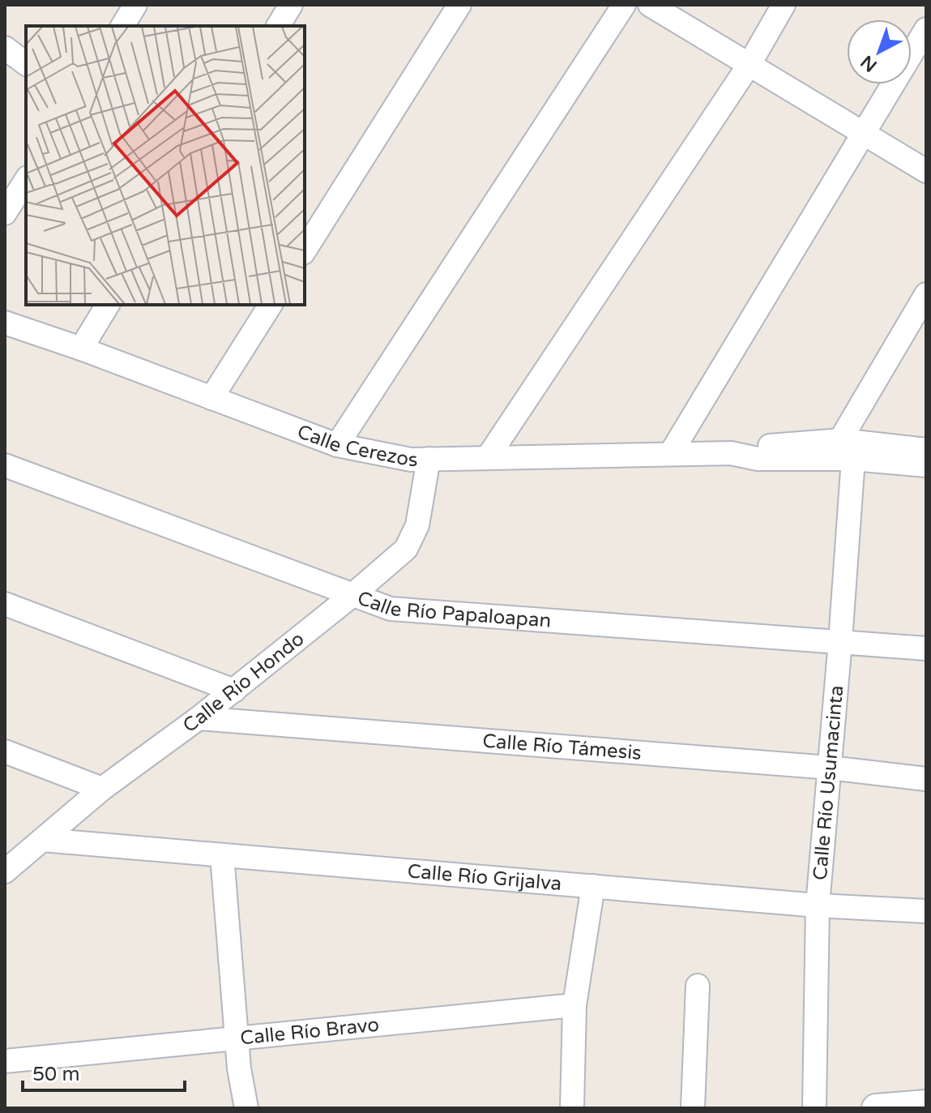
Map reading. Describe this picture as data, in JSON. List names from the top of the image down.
{
  "streets": {
    "street": [
      "Calle Cerezos",
      "Calle Río Papaloapan",
      "Calle Río Hondo",
      "Calle Río Támesis",
      "Calle Río Usumacinta",
      "Calle Río Grijalva",
      "Calle Río Bravo"
    ]
  },
  "crossings": [
    ["Calle Cerezos", "Calle Río Hondo"],
    ["Calle Cerezos", "Calle Río Usumacinta"],
    ["Calle Río Papaloapan", "Calle Río Hondo"],
    ["Calle Río Papaloapan", "Calle Río Usumacinta"],
    ["Calle Río Hondo", "Calle Río Támesis"],
    ["Calle Río Hondo", "Calle Río Grijalva"],
    ["Calle Río Támesis", "Calle Río Usumacinta"],
    ["Calle Río Usumacinta", "Calle Río Grijalva"]
  ],
  "scale_bar": "50 m",
  "north": "bottom left"
}
